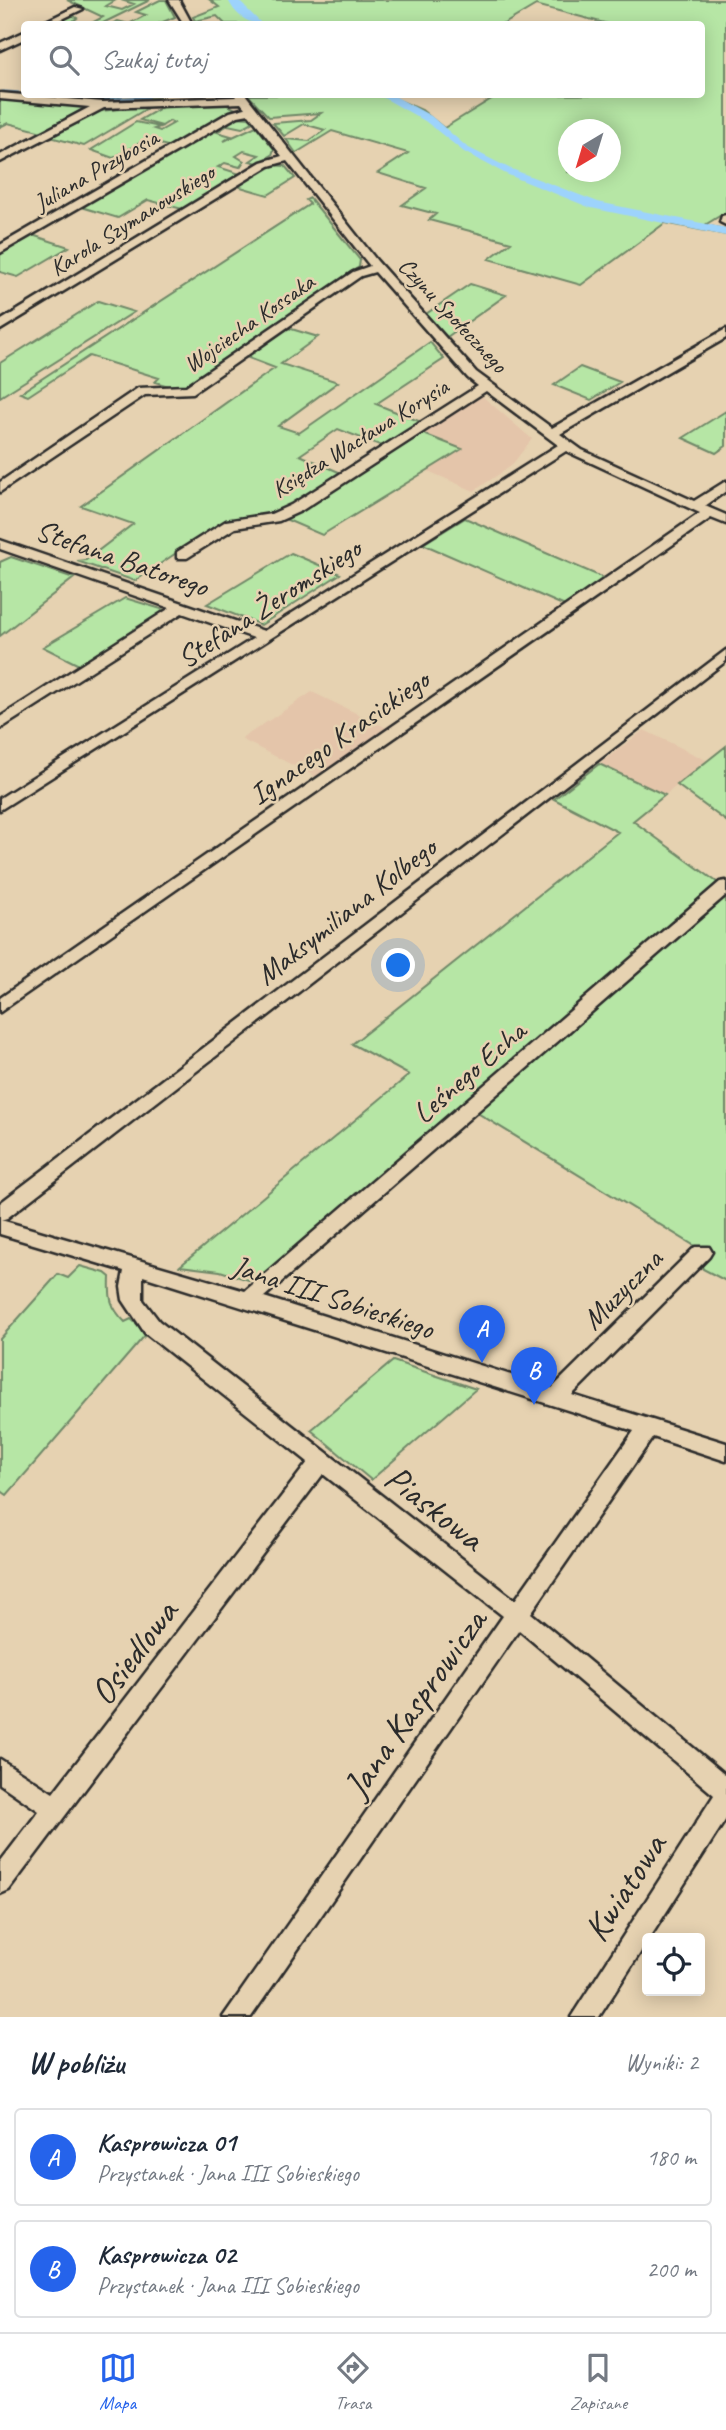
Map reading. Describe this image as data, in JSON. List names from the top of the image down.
{
  "streets": {
    "street": [
      "Juliana Przybosia",
      "Karola Szymanowskiego",
      "Czynu Społecznego",
      "Wojciecha Kossaka",
      "Księdza Wacława Korysia",
      "Stefana Batorego",
      "Stefana Żeromskiego",
      "Ignacego Krasickiego",
      "Maksymiliana Kolbego",
      "Leśnego Echa",
      "Muzyczna",
      "Jana III Sobieskiego",
      "Piaskowa",
      "Osiedlowa",
      "Jana Kasprowicza",
      "Kwiatowa"
    ]
  },
  "crossings": [
    ["Juliana Przybosia", "Czynu Społecznego"],
    ["Karola Szymanowskiego", "Czynu Społecznego"],
    ["Czynu Społecznego", "Wojciecha Kossaka"],
    ["Czynu Społecznego", "Księdza Wacława Korysia"],
    ["Czynu Społecznego", "Stefana Żeromskiego"],
    ["Czynu Społecznego", "Ignacego Krasickiego"],
    ["Stefana Batorego", "Stefana Żeromskiego"],
    ["Leśnego Echa", "Jana III Sobieskiego"],
    ["Muzyczna", "Jana III Sobieskiego"],
    ["Jana III Sobieskiego", "Piaskowa"],
    ["Jana III Sobieskiego", "Jana Kasprowicza"],
    ["Piaskowa", "Osiedlowa"],
    ["Piaskowa", "Jana Kasprowicza"]
  ],
  "north": "bottom left",
  "page": {
    "search": "Szukaj tutaj",
    "pins": ["A", "B"],
    "heading": ["W pobliżu", "Wyniki: 2"],
    "list": [
      {
        "mark": "A",
        "name": "Kasprowicza 01",
        "note": "Przystanek · Jana III Sobieskiego",
        "value": "180 m"
      },
      {
        "mark": "B",
        "name": "Kasprowicza 02",
        "note": "Przystanek · Jana III Sobieskiego",
        "value": "200 m"
      }
    ],
    "nav": ["Mapa", "Trasa", "Zapisane"]
  }
}
